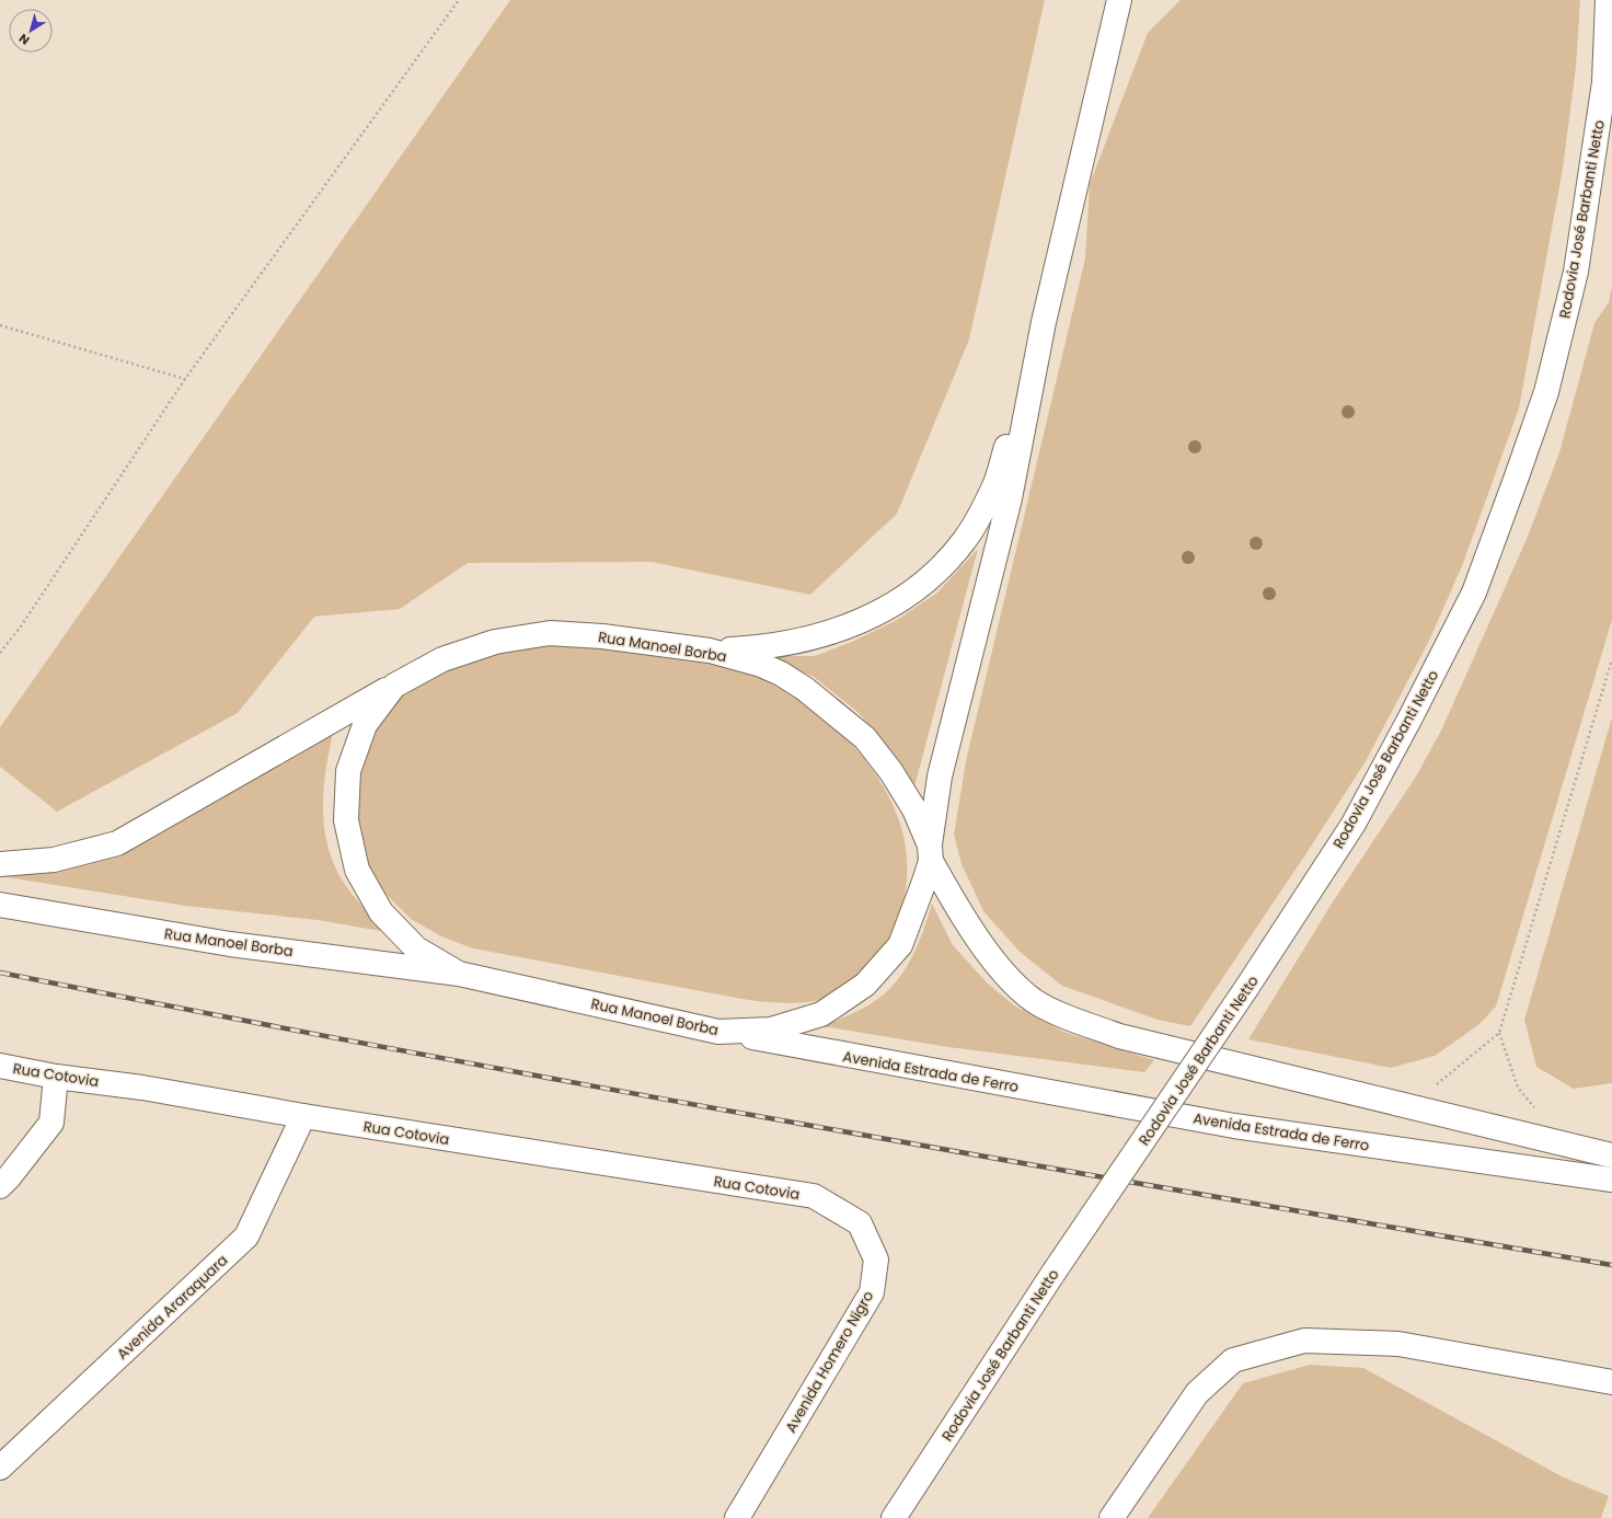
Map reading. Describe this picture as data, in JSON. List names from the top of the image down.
{
  "streets": {
    "main road": [
      "Rodovia José Barbanti Netto",
      "Rua Manoel Borba",
      "Avenida Estrada de Ferro",
      "Rua Cotovia",
      "Avenida Araraquara",
      "Avenida Homero Nigro"
    ]
  },
  "crossings": [
    ["Rua Manoel Borba", "Avenida Estrada de Ferro"],
    ["Rua Cotovia", "Avenida Araraquara"],
    ["Rua Cotovia", "Avenida Homero Nigro"]
  ],
  "north": "bottom left"
}
